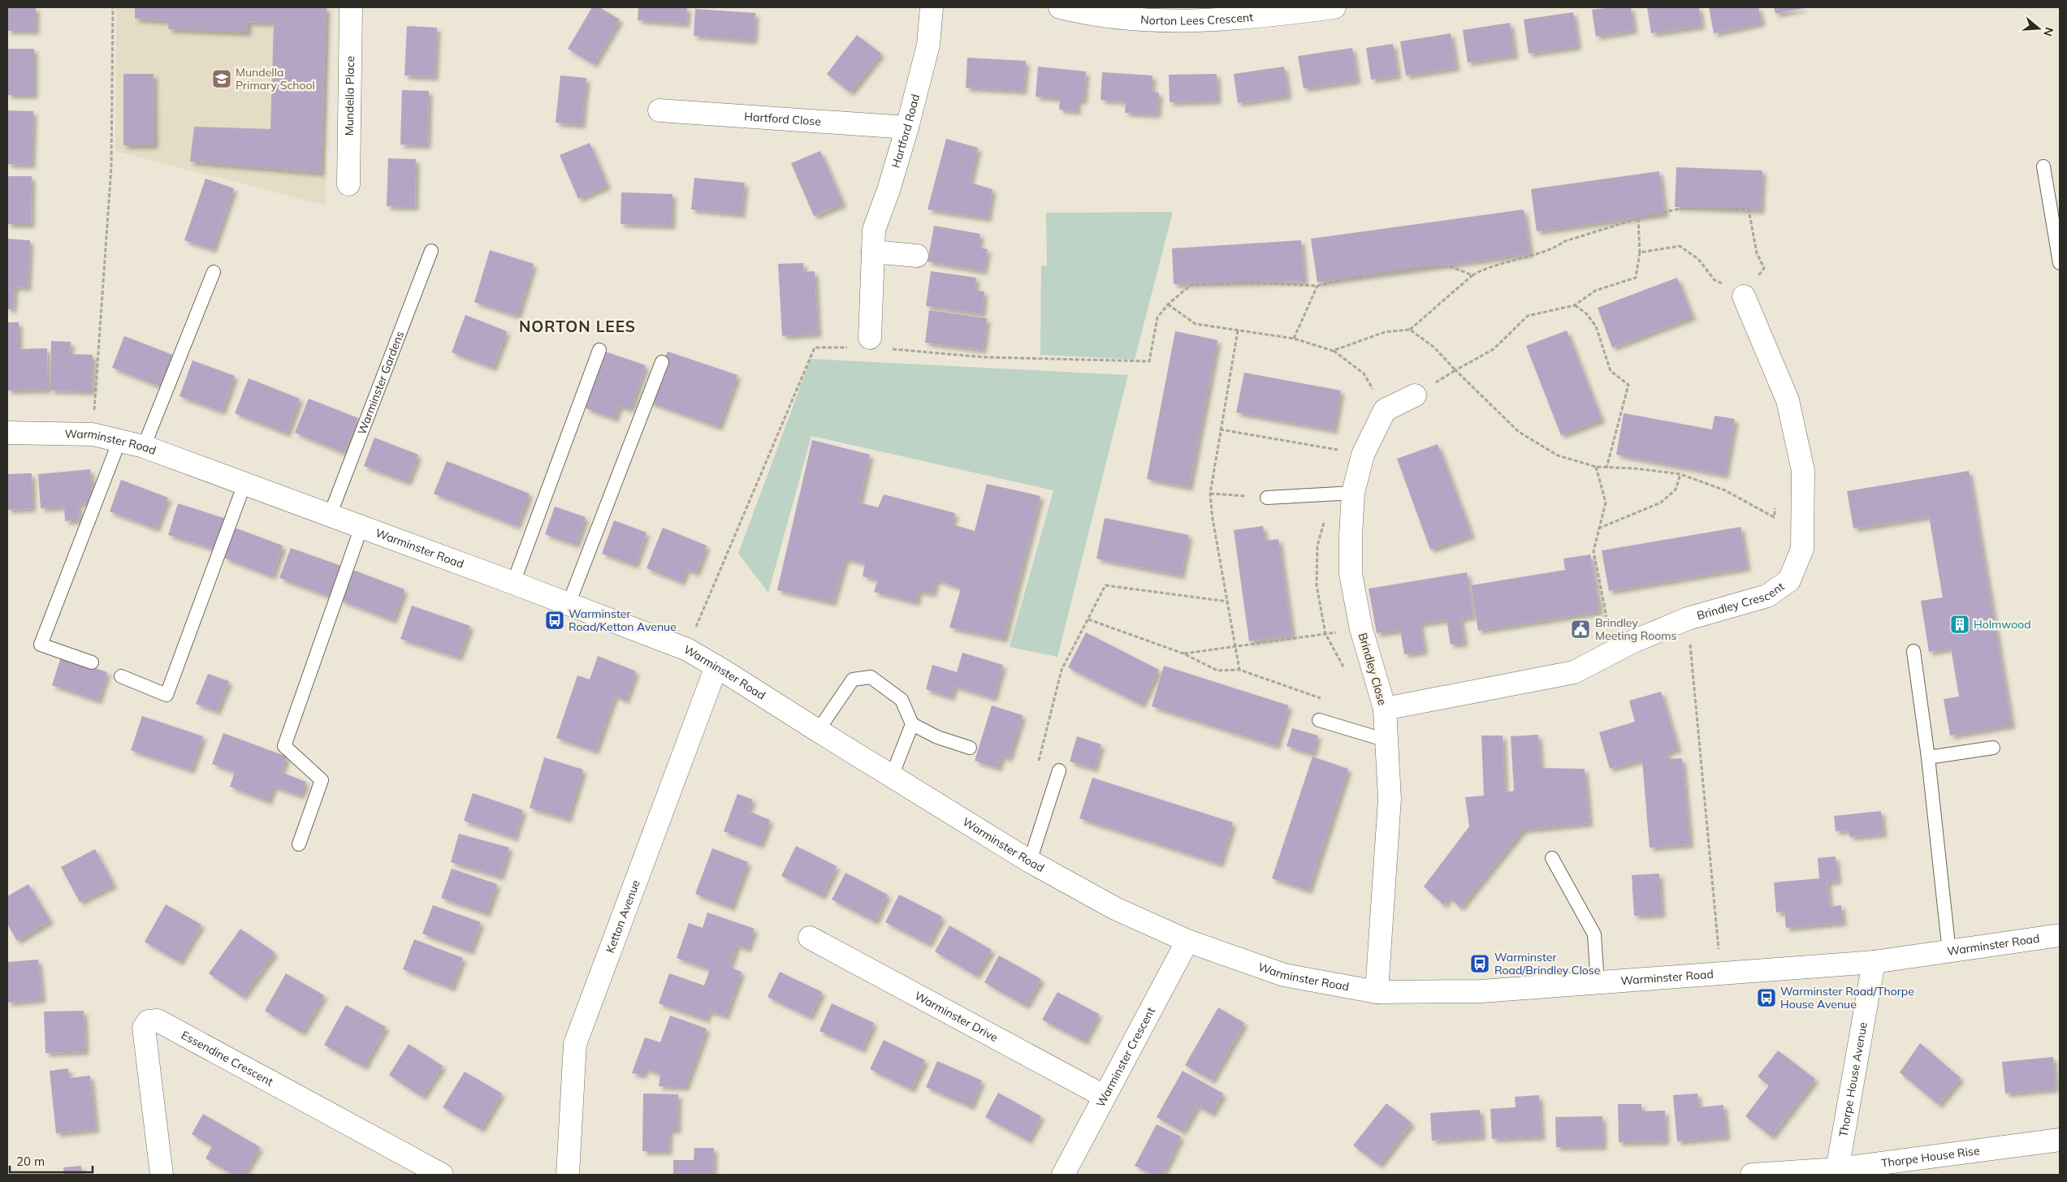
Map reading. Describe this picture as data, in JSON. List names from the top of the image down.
{
  "streets": {
    "street": [
      "Norton Lees Crescent",
      "Mundella Place",
      "Hartford Close",
      "Hartford Road",
      "Warminster Road",
      "Brindley Crescent",
      "Brindley Close",
      "Ketton Avenue",
      "Warminster Drive",
      "Warminster Crescent",
      "Essendine Crescent",
      "Thorpe House Avenue",
      "Thorpe House Rise"
    ],
    "lane": ["Warminster Gardens"]
  },
  "crossings": [
    ["Hartford Close", "Hartford Road"],
    ["Warminster Gardens", "Warminster Road"],
    ["Warminster Road", "Brindley Close"],
    ["Warminster Road", "Ketton Avenue"],
    ["Warminster Road", "Warminster Crescent"],
    ["Warminster Road", "Thorpe House Avenue"],
    ["Brindley Crescent", "Brindley Close"],
    ["Warminster Drive", "Warminster Crescent"],
    ["Thorpe House Avenue", "Thorpe House Rise"]
  ],
  "districts": ["NORTON LEES"],
  "places": {
    "school or university": ["Mundella Primary School"],
    "bus stop": ["Warminster Road/Ketton Avenue", "Warminster Road/Brindley Close", "Warminster Road/Thorpe House Avenue"],
    "building": ["Holmwood"],
    "public building": ["Brindley Meeting Rooms"]
  },
  "scale_bar": "20 m",
  "north": "right"
}
